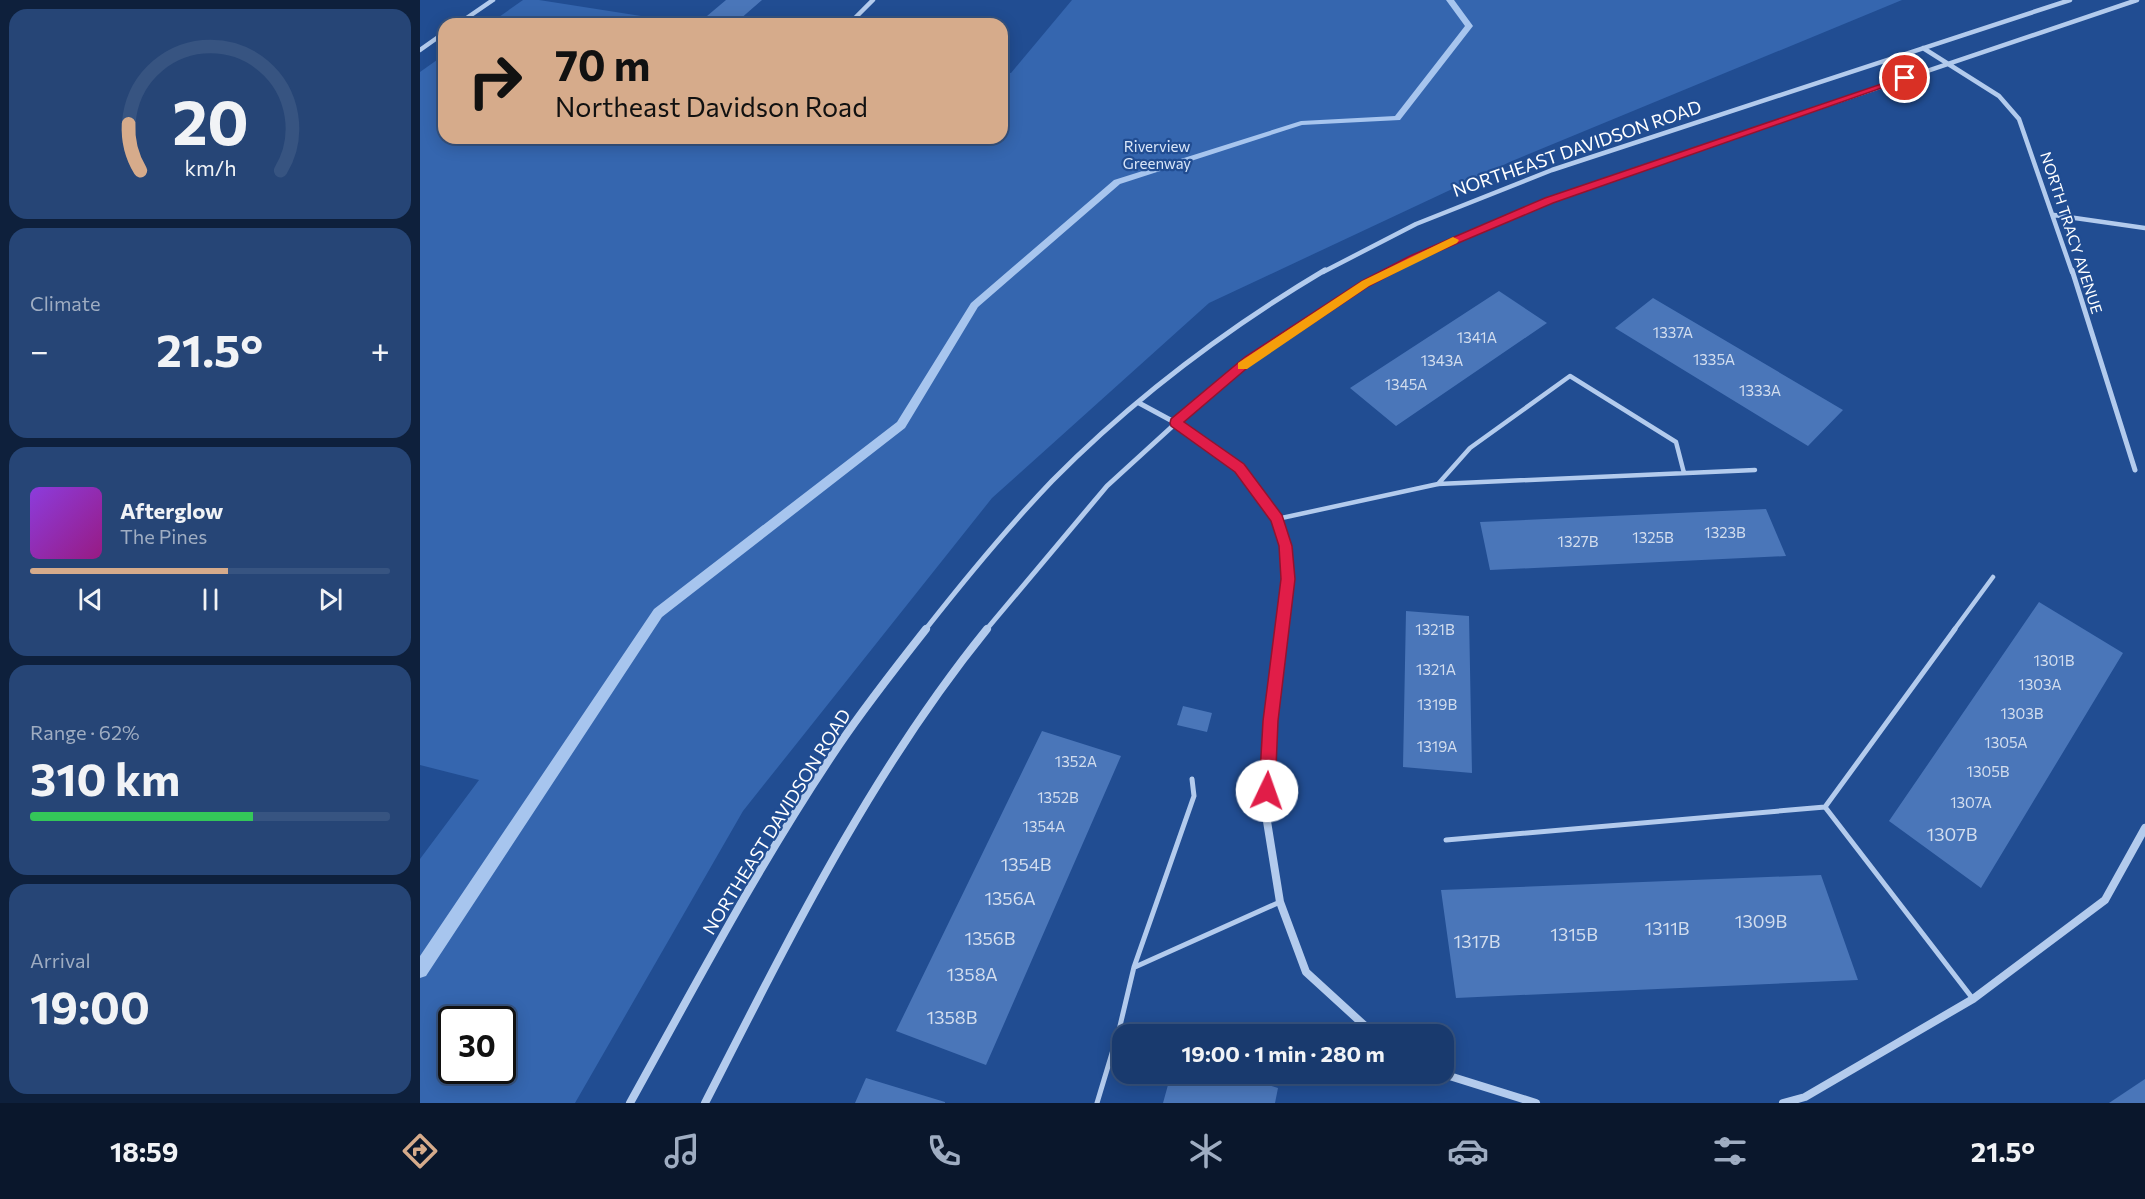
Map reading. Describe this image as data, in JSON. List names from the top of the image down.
{
  "streets": {
    "street": ["NORTHEAST DAVIDSON ROAD", "NORTH TRACY AVENUE"]
  },
  "crossings": [
    ["NORTHEAST DAVIDSON ROAD", "NORTH TRACY AVENUE"]
  ],
  "parks": ["Riverview Greenway"],
  "house_numbers": [
    "1337A",
    "1341A",
    "1335A",
    "1343A",
    "1345A",
    "1333A",
    "1323B",
    "1325B",
    "1327B",
    "1321B",
    "1301B",
    "1321A",
    "1303A",
    "1319B",
    "1303B",
    "1305A",
    "1319A",
    "1352A",
    "1305B",
    "1352B",
    "1307A",
    "1354A",
    "1307B",
    "1354B",
    "1356A",
    "1309B",
    "1311B",
    "1315B",
    "1356B",
    "1317B",
    "1358A",
    "1358B"
  ],
  "page": {
    "turn": ["70 m", "Northeast Davidson Road"],
    "tile": [
      "Climate",
      ["Range · 62%", "310 km"],
      ["Arrival", "19:00"]
    ],
    "heat": ["−", "21.5°", "+"],
    "song": ["Afterglow", "The Pines"],
    "limit": "30",
    "trip": "19:00 · 1 min · 280 m",
    "tabs": ["18:59", "21.5°"],
    "gauge": ["20", "km/h"]
  }
}
